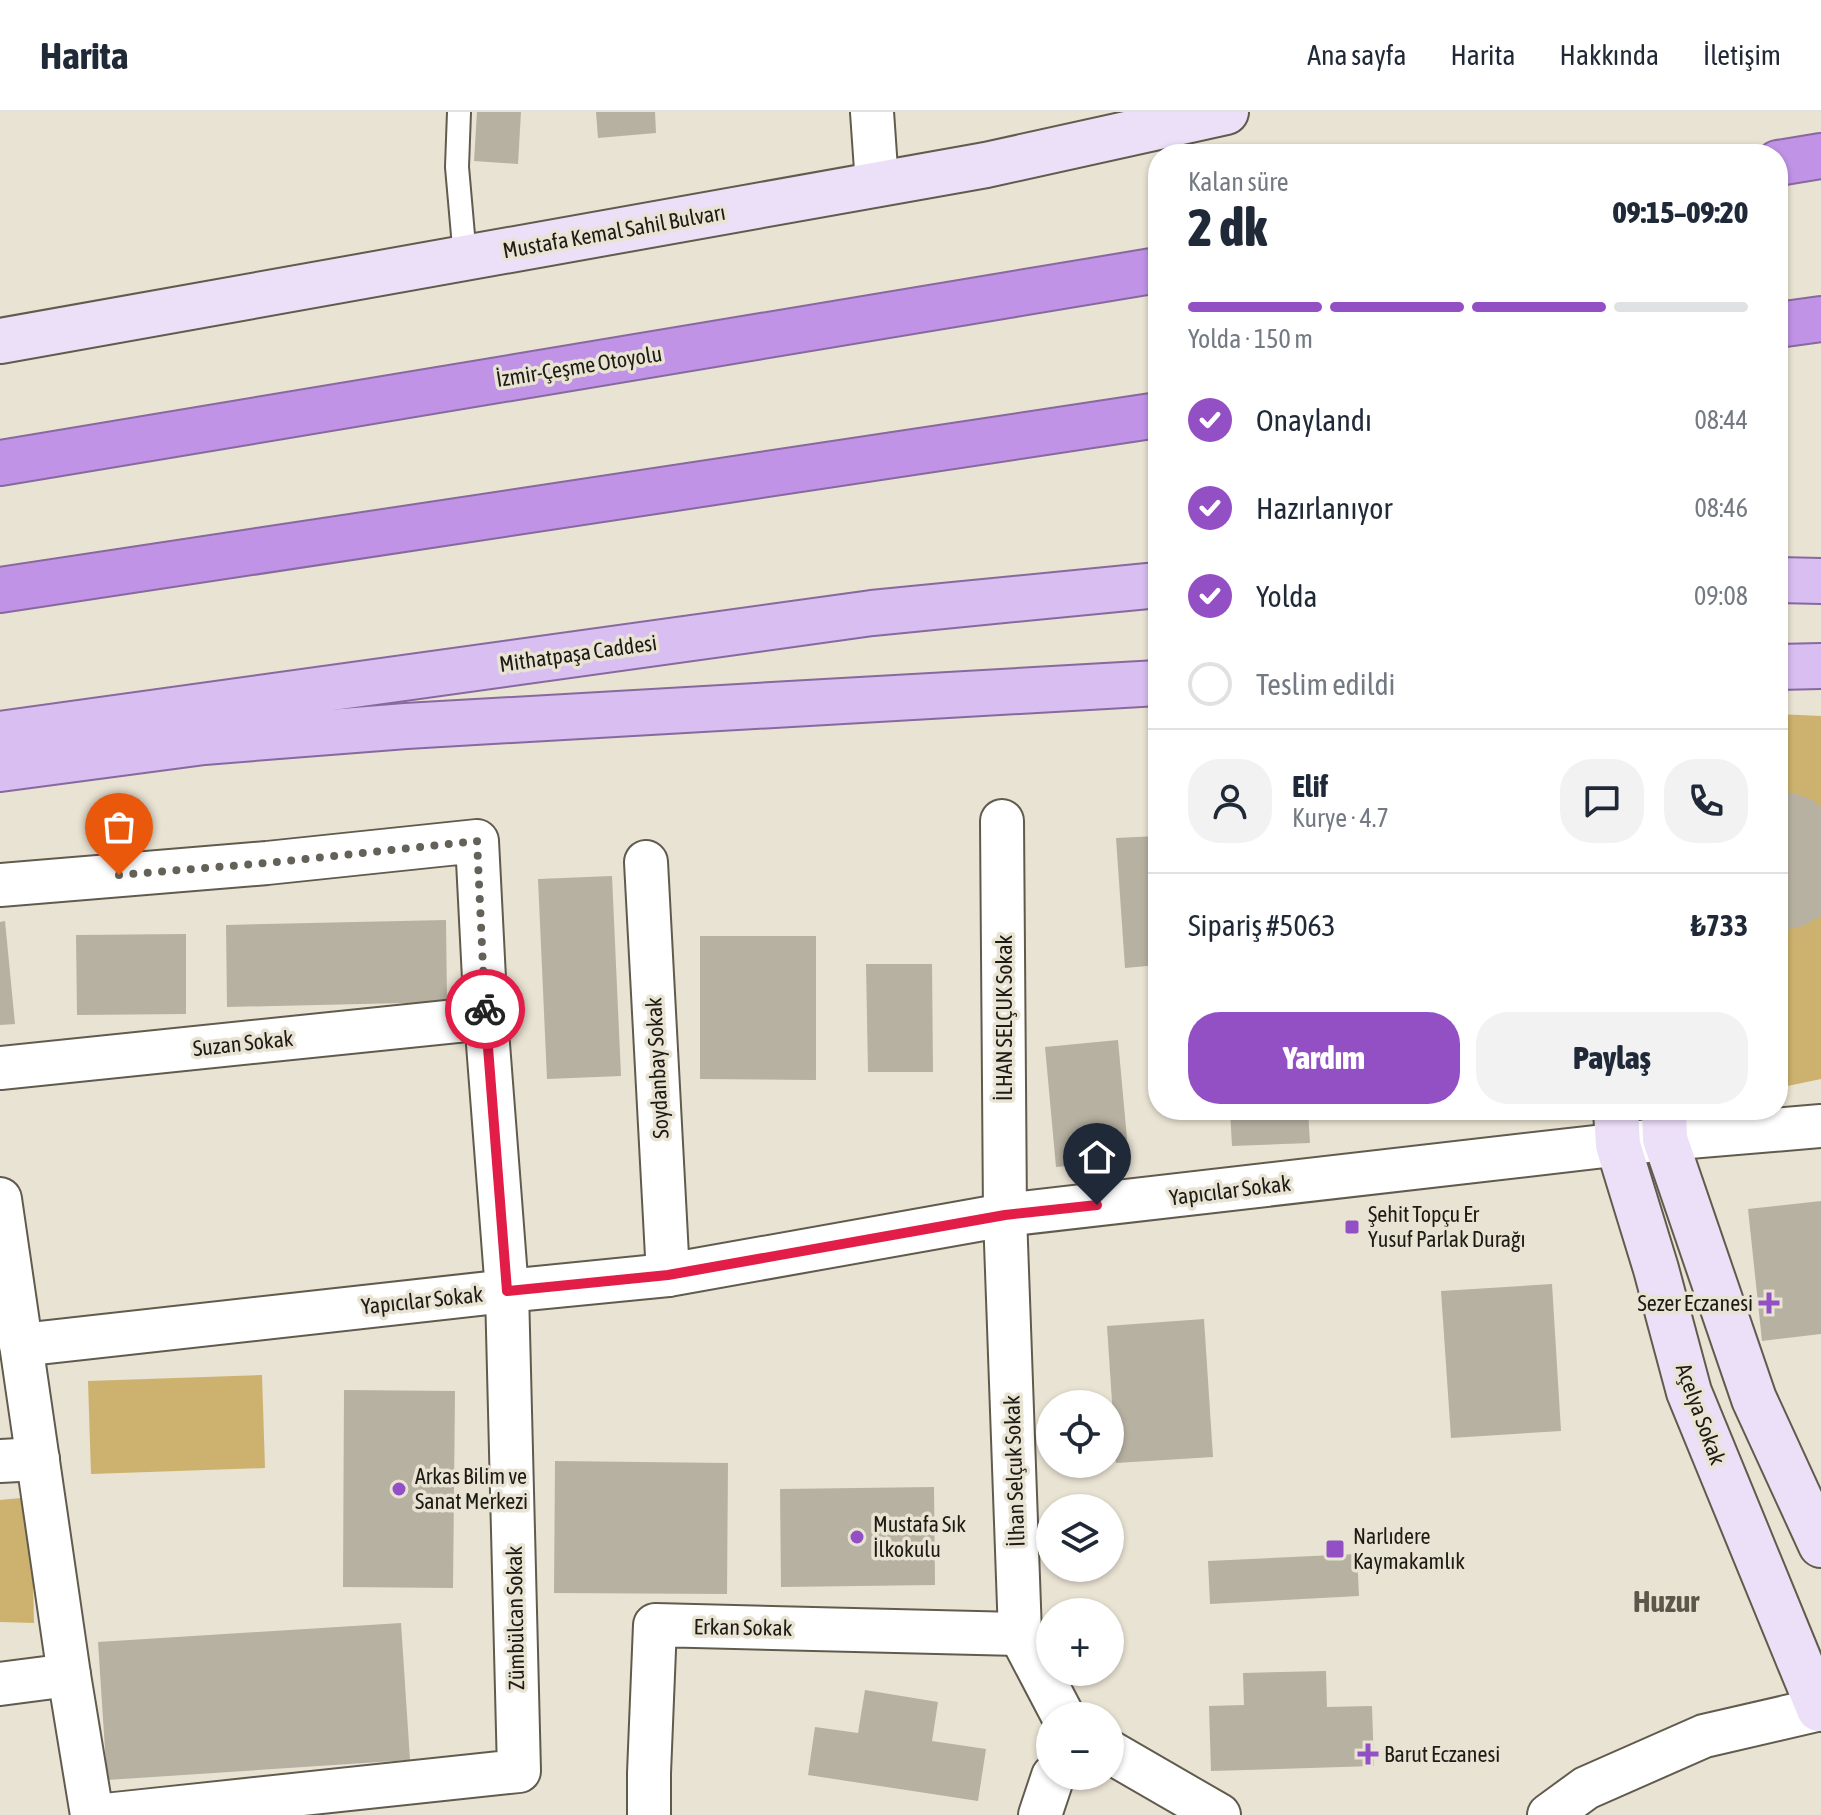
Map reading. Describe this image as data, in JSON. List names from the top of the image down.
{
  "streets": {
    "highway": ["İzmir-Çeşme Otoyolu"],
    "main road": ["Mustafa Kemal Sahil Bulvarı", "Mithatpaşa Caddesi", "Açelya Sokak"],
    "street": [
      "İLHAN SELÇUK Sokak",
      "Suzan Sokak",
      "Soydanbay Sokak",
      "Yapıcılar Sokak",
      "İlhan Selçuk Sokak",
      "Zümbülcan Sokak",
      "Erkan Sokak"
    ]
  },
  "crossings": [
    ["İLHAN SELÇUK Sokak", "Yapıcılar Sokak"],
    ["İLHAN SELÇUK Sokak", "İlhan Selçuk Sokak"],
    ["Suzan Sokak", "Zümbülcan Sokak"],
    ["Soydanbay Sokak", "Yapıcılar Sokak"],
    ["Yapıcılar Sokak", "Açelya Sokak"],
    ["Yapıcılar Sokak", "İlhan Selçuk Sokak"],
    ["Yapıcılar Sokak", "Zümbülcan Sokak"],
    ["İlhan Selçuk Sokak", "Erkan Sokak"]
  ],
  "districts": ["Huzur"],
  "places": {
    "transit": ["Şehit Topçu Er Yusuf Parlak Durağı", "Narlıdere Kaymakamlık"],
    "health": ["Sezer Eczanesi", "Barut Eczanesi"],
    "other": ["Arkas Bilim ve Sanat Merkezi", "Mustafa Sık İlkokulu"]
  },
  "page": {
    "header": "Harita",
    "nav": [
      "Ana sayfa",
      "Harita",
      "Hakkında",
      "İletişim"
    ],
    "heading": ["2 dk", "Kalan süre", "09:15–09:20"],
    "panel": [
      "Elif",
      "Kurye · 4.7",
      "Sipariş #5063",
      "₺733"
    ],
    "bar": "Yolda · 150 m",
    "list": [
      ["Onaylandı", "08:44"],
      ["Hazırlanıyor", "08:46"],
      ["Yolda", "09:08"],
      "Teslim edildi"
    ],
    "buttons": ["Yardım", "Paylaş"],
    "map_buttons": ["+", "−"]
  }
}
